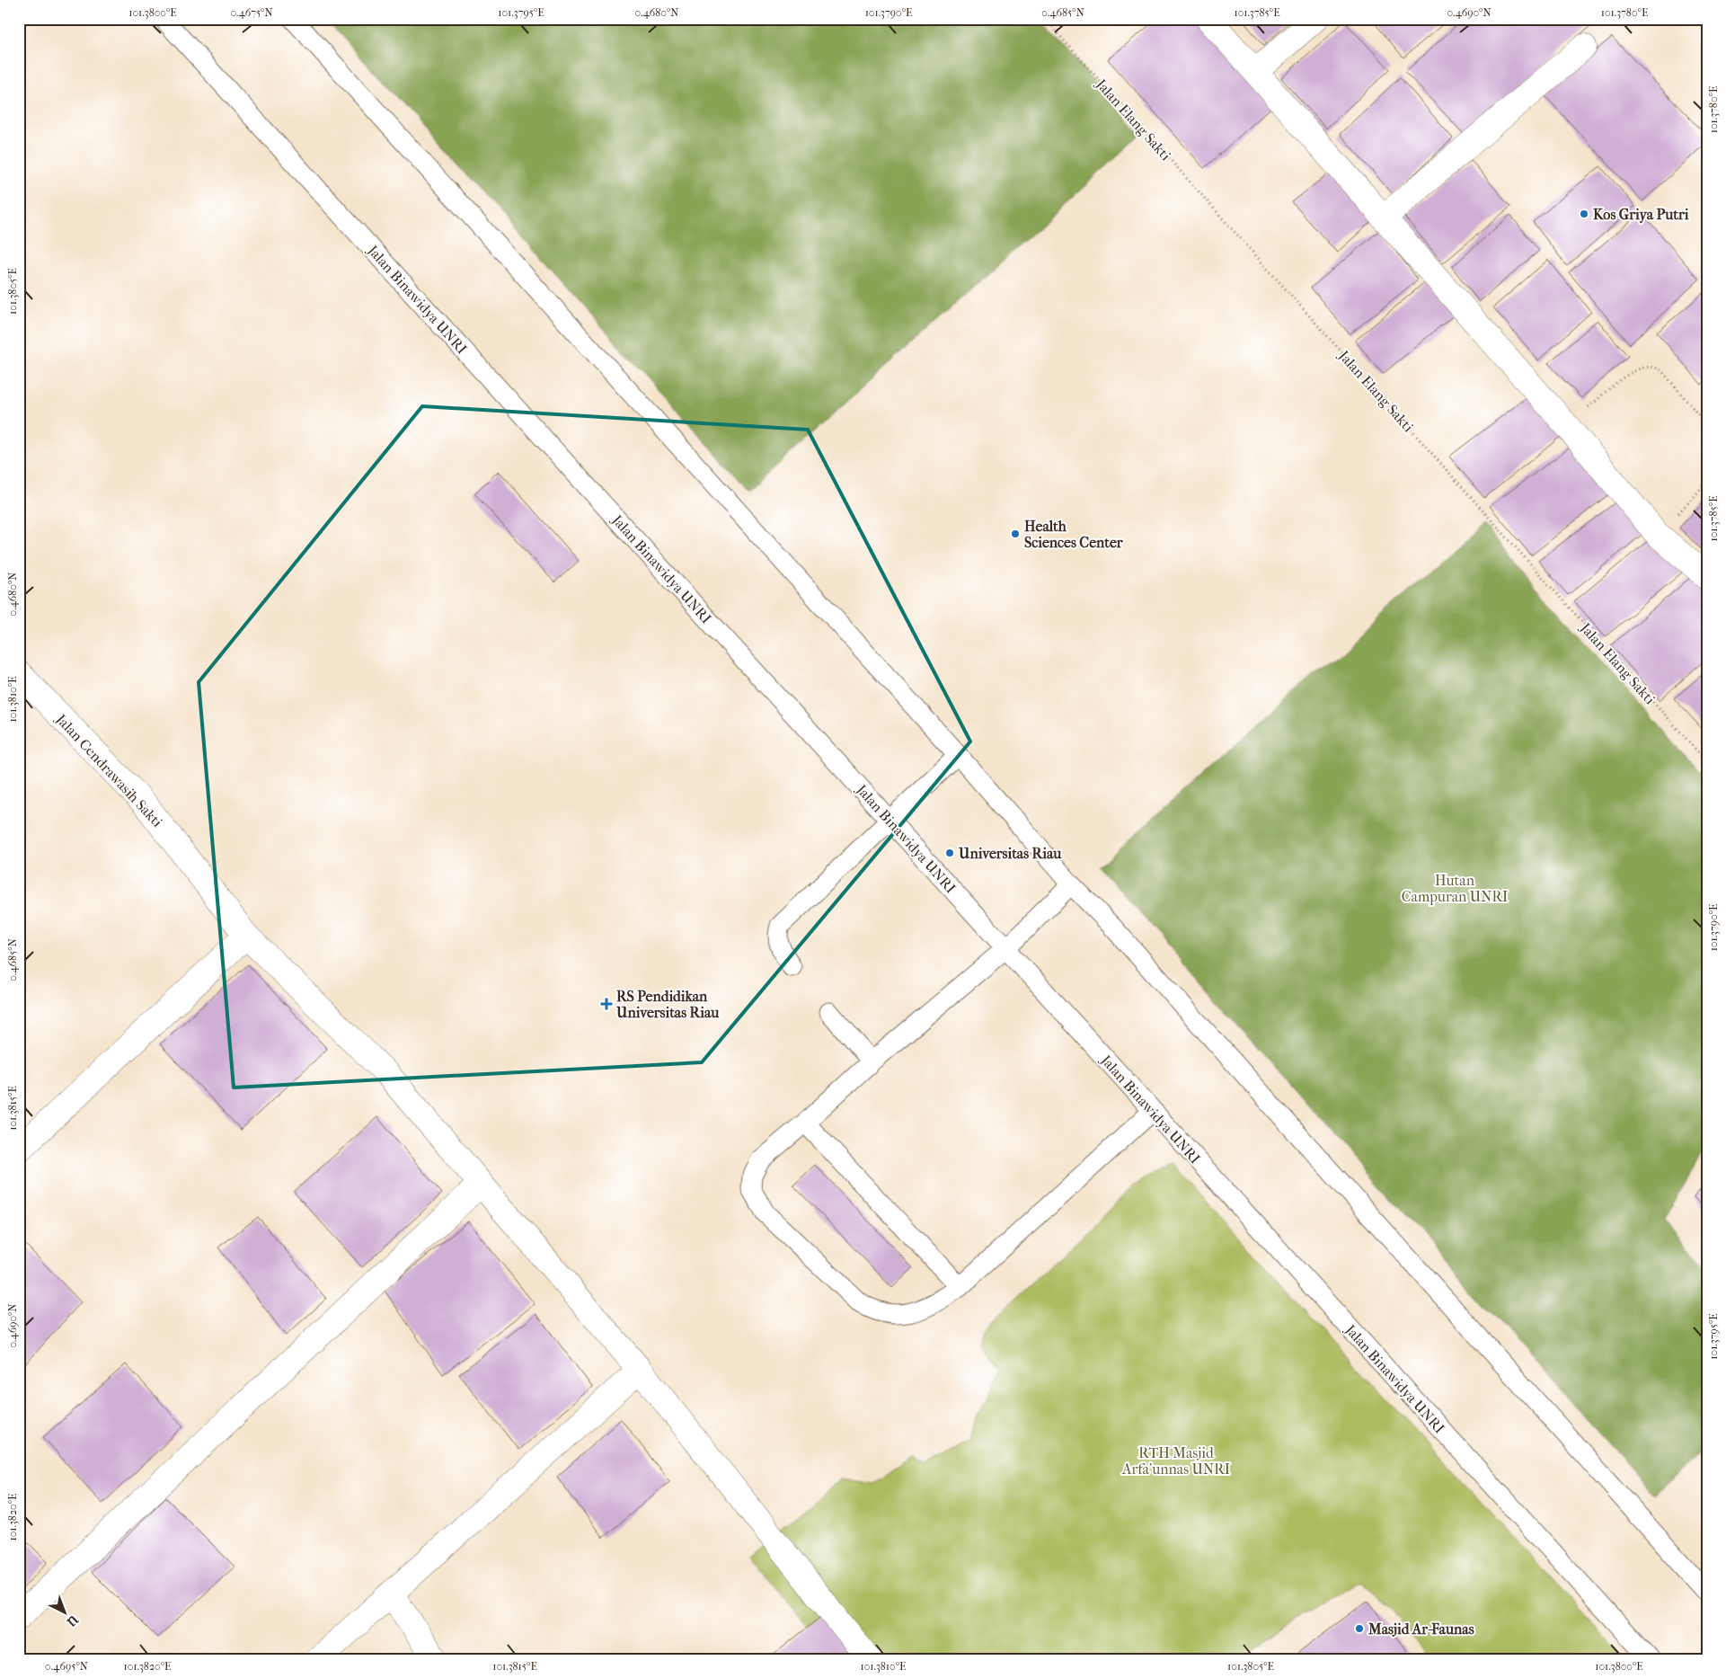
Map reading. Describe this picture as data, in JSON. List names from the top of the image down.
{
  "streets": {
    "street": ["Jalan Cendrawasih Sakti"],
    "lane": ["Jalan Binawidya UNRI"],
    "path": ["Jalan Elang Sakti"]
  },
  "parks": ["Hutan Campuran UNRI", "RTH Masjid Arfa'unnas UNRI"],
  "places": {
    "other": [
      "Kos Griya Putri",
      "Health Sciences Center",
      "Universitas Riau",
      "Masjid Ar-Faunas"
    ],
    "health": ["RS Pendidikan Universitas Riau"]
  },
  "north": "bottom right",
  "coordinates": [
    "101.3800°E",
    "0.4675°N",
    "101.3795°E",
    "0.4680°N",
    "101.3790°E",
    "0.4685°N",
    "101.3785°E",
    "0.4690°N",
    "101.3780°E",
    "101.3805°E",
    "101.3810°E",
    "101.3815°E",
    "101.3820°E",
    "0.4695°N"
  ]
}
